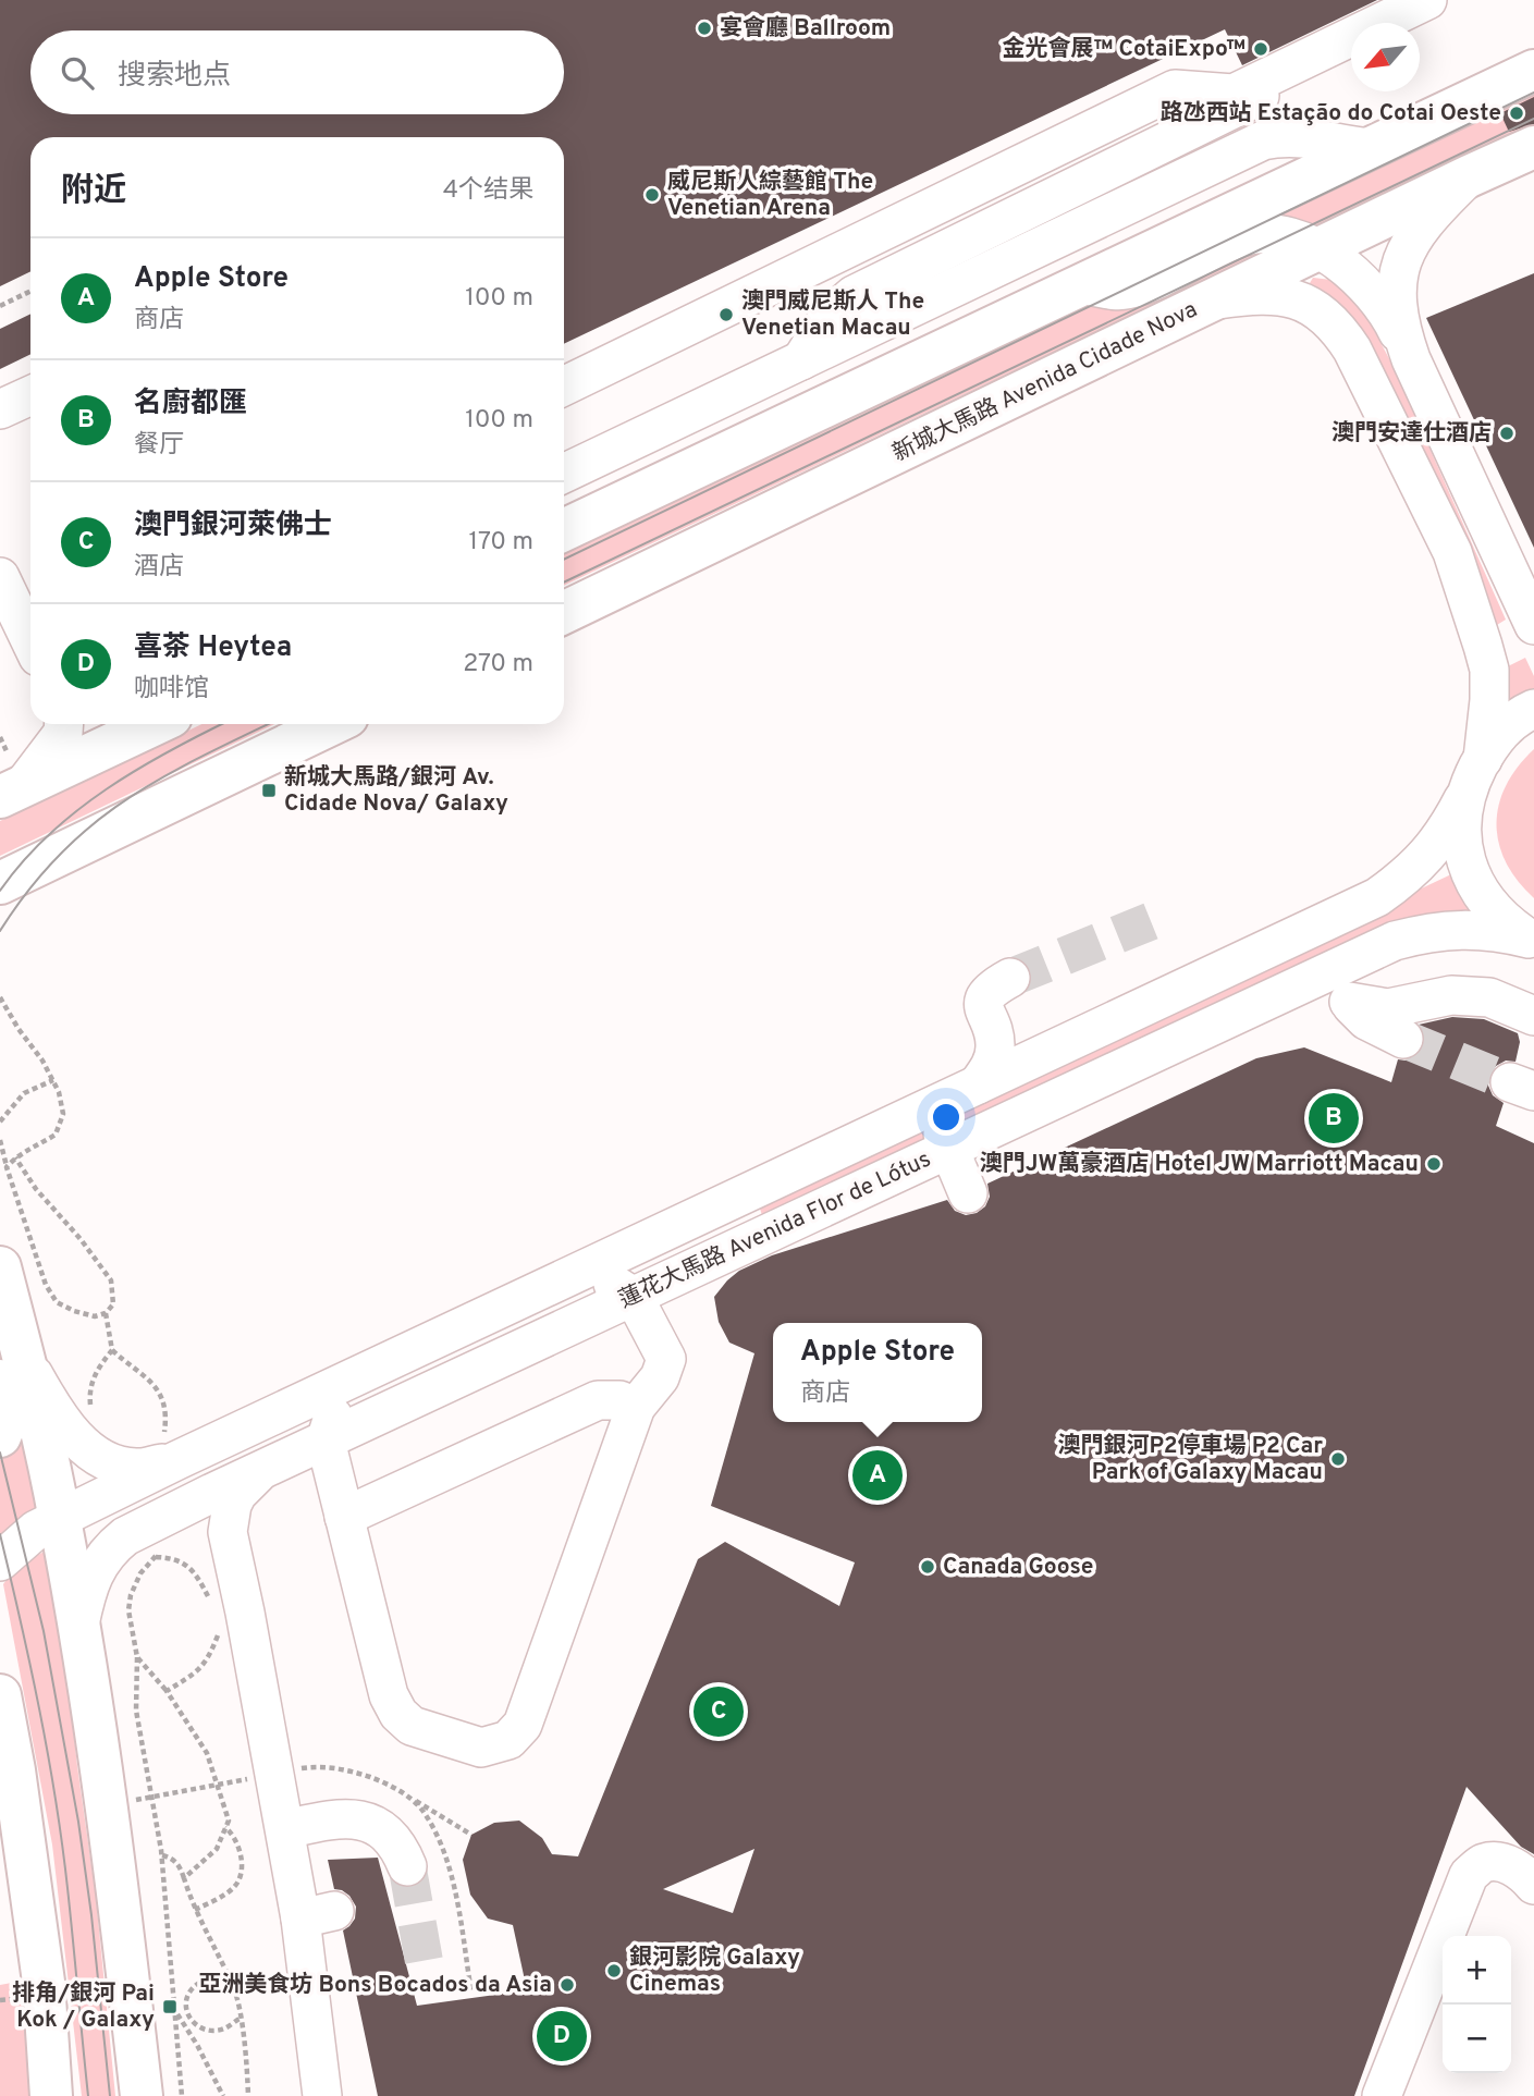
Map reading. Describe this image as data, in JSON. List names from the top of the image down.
{
  "streets": {
    "main road": ["新城大馬路 Avenida Cidade Nova"],
    "street": ["蓮花大馬路 Avenida Flor de Lótus"]
  },
  "places": {
    "other": [
      "宴會廳 Ballroom",
      "金光會展™ CotaiExpo™",
      "路氹西站 Estação do Cotai Oeste",
      "威尼斯人綜藝館 The Venetian Arena",
      "澳門威尼斯人 The Venetian Macau",
      "澳門安達仕酒店",
      "澳門JW萬豪酒店 Hotel JW Marriott Macau",
      "澳門銀河P2停車場 P2 Car Park of Galaxy Macau",
      "Canada Goose",
      "銀河影院 Galaxy Cinemas",
      "亞洲美食坊 Bons Bocados da Asia"
    ],
    "transit": ["新城大馬路/銀河 Av. Cidade Nova/ Galaxy", "排角/銀河 Pai Kok / Galaxy"]
  },
  "north": "bottom left",
  "page": {
    "search": "搜索地点",
    "heading": ["附近", "4个结果"],
    "list": [
      {
        "mark": "A",
        "name": "Apple Store",
        "note": "商店",
        "value": "100 m"
      },
      {
        "mark": "B",
        "name": "名廚都匯",
        "note": "餐厅",
        "value": "100 m"
      },
      {
        "mark": "C",
        "name": "澳門銀河萊佛士",
        "note": "酒店",
        "value": "170 m"
      },
      {
        "mark": "D",
        "name": "喜茶 Heytea",
        "note": "咖啡馆",
        "value": "270 m"
      }
    ],
    "pins": [
      "B",
      "A",
      "C",
      "D"
    ],
    "popup": ["Apple Store", "商店"],
    "map_buttons": ["+", "−"]
  }
}
